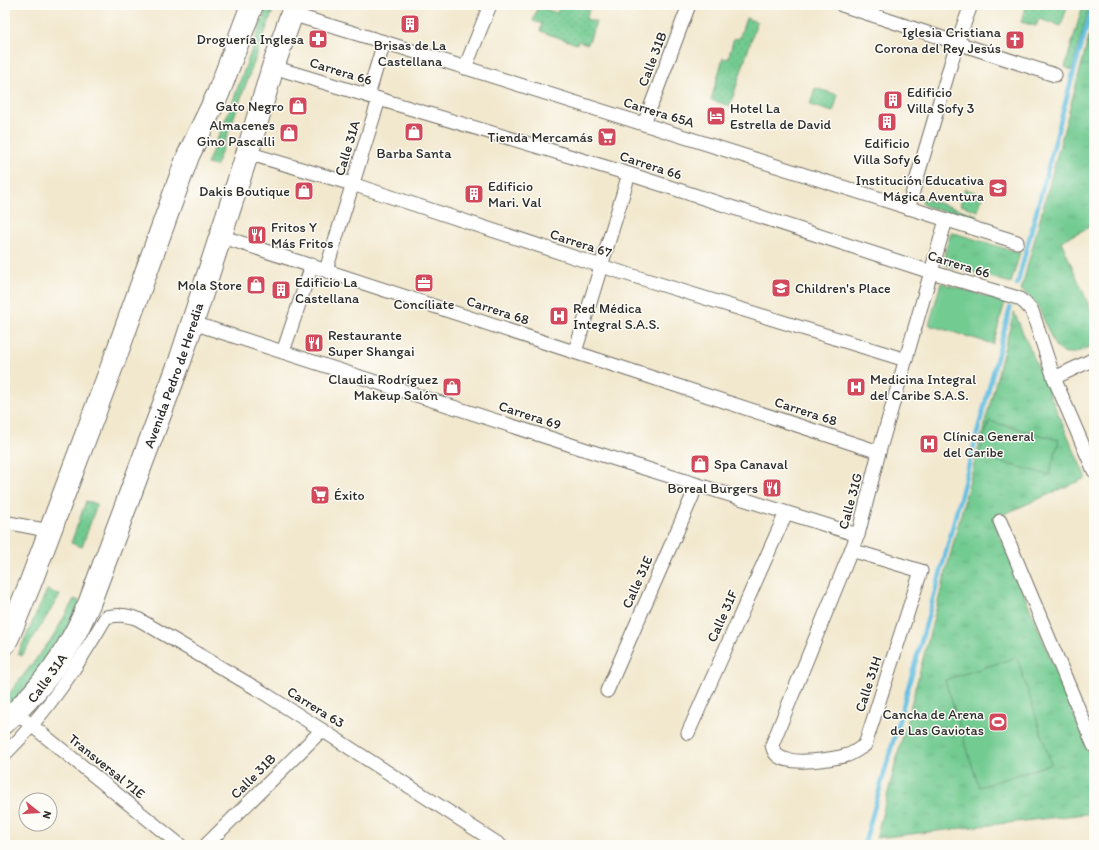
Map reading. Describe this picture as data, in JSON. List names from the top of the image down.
{
  "streets": {
    "highway": ["Avenida Pedro de Heredia"],
    "street": [
      "Calle 31B",
      "Carrera 66",
      "Carrera 65A",
      "Calle 31A",
      "Carrera 67",
      "Carrera 68",
      "Carrera 69",
      "Calle 31G",
      "Calle 31E",
      "Calle 31F",
      "Calle 31H",
      "Carrera 63",
      "Transversal 71E"
    ]
  },
  "crossings": [
    ["Calle 31B", "Carrera 65A"],
    ["Calle 31B", "Carrera 63"],
    ["Carrera 66", "Calle 31A"],
    ["Carrera 66", "Avenida Pedro de Heredia"],
    ["Carrera 66", "Calle 31G"],
    ["Carrera 65A", "Calle 31A"],
    ["Carrera 65A", "Avenida Pedro de Heredia"],
    ["Carrera 65A", "Calle 31G"],
    ["Calle 31A", "Carrera 67"],
    ["Calle 31A", "Carrera 68"],
    ["Calle 31A", "Avenida Pedro de Heredia"],
    ["Calle 31A", "Carrera 63"],
    ["Calle 31A", "Transversal 71E"],
    ["Carrera 67", "Avenida Pedro de Heredia"],
    ["Carrera 67", "Calle 31G"],
    ["Carrera 68", "Avenida Pedro de Heredia"],
    ["Carrera 68", "Calle 31G"],
    ["Avenida Pedro de Heredia", "Carrera 69"],
    ["Avenida Pedro de Heredia", "Transversal 71E"],
    ["Carrera 69", "Calle 31G"],
    ["Carrera 69", "Calle 31E"],
    ["Carrera 69", "Calle 31F"],
    ["Calle 31G", "Calle 31H"]
  ],
  "places": {
    "building": [
      "Brisas de La Castellana",
      "Edificio Villa Sofy 3",
      "Edificio Villa Sofy 6",
      "Edificio Mari. Val",
      "Edificio La Castellana"
    ],
    "pharmacy": ["Droguería Inglesa"],
    "church": ["Iglesia Cristiana Corona del Rey Jesús"],
    "shop": [
      "Gato Negro",
      "Barba Santa",
      "Almacenes Gino Pascalli",
      "Dakis Boutique",
      "Mola Store",
      "Claudia Rodríguez Makeup Salón",
      "Spa Canaval"
    ],
    "hotel": ["Hotel La Estrella de David"],
    "supermarket": ["Tienda Mercamás", "Éxito"],
    "school or university": ["Institución Educativa Mágica Aventura", "Children's Place"],
    "restaurant": ["Fritos Y Más Fritos", "Restaurante Super Shangai", "Boreal Burgers"],
    "office": ["Concíliate"],
    "hospital": ["Red Médica Integral S.A.S.", "Medicina Integral del Caribe S.A.S.", "Clínica General del Caribe"],
    "sports": ["Cancha de Arena de Las Gaviotas"]
  },
  "north": "right"
}
